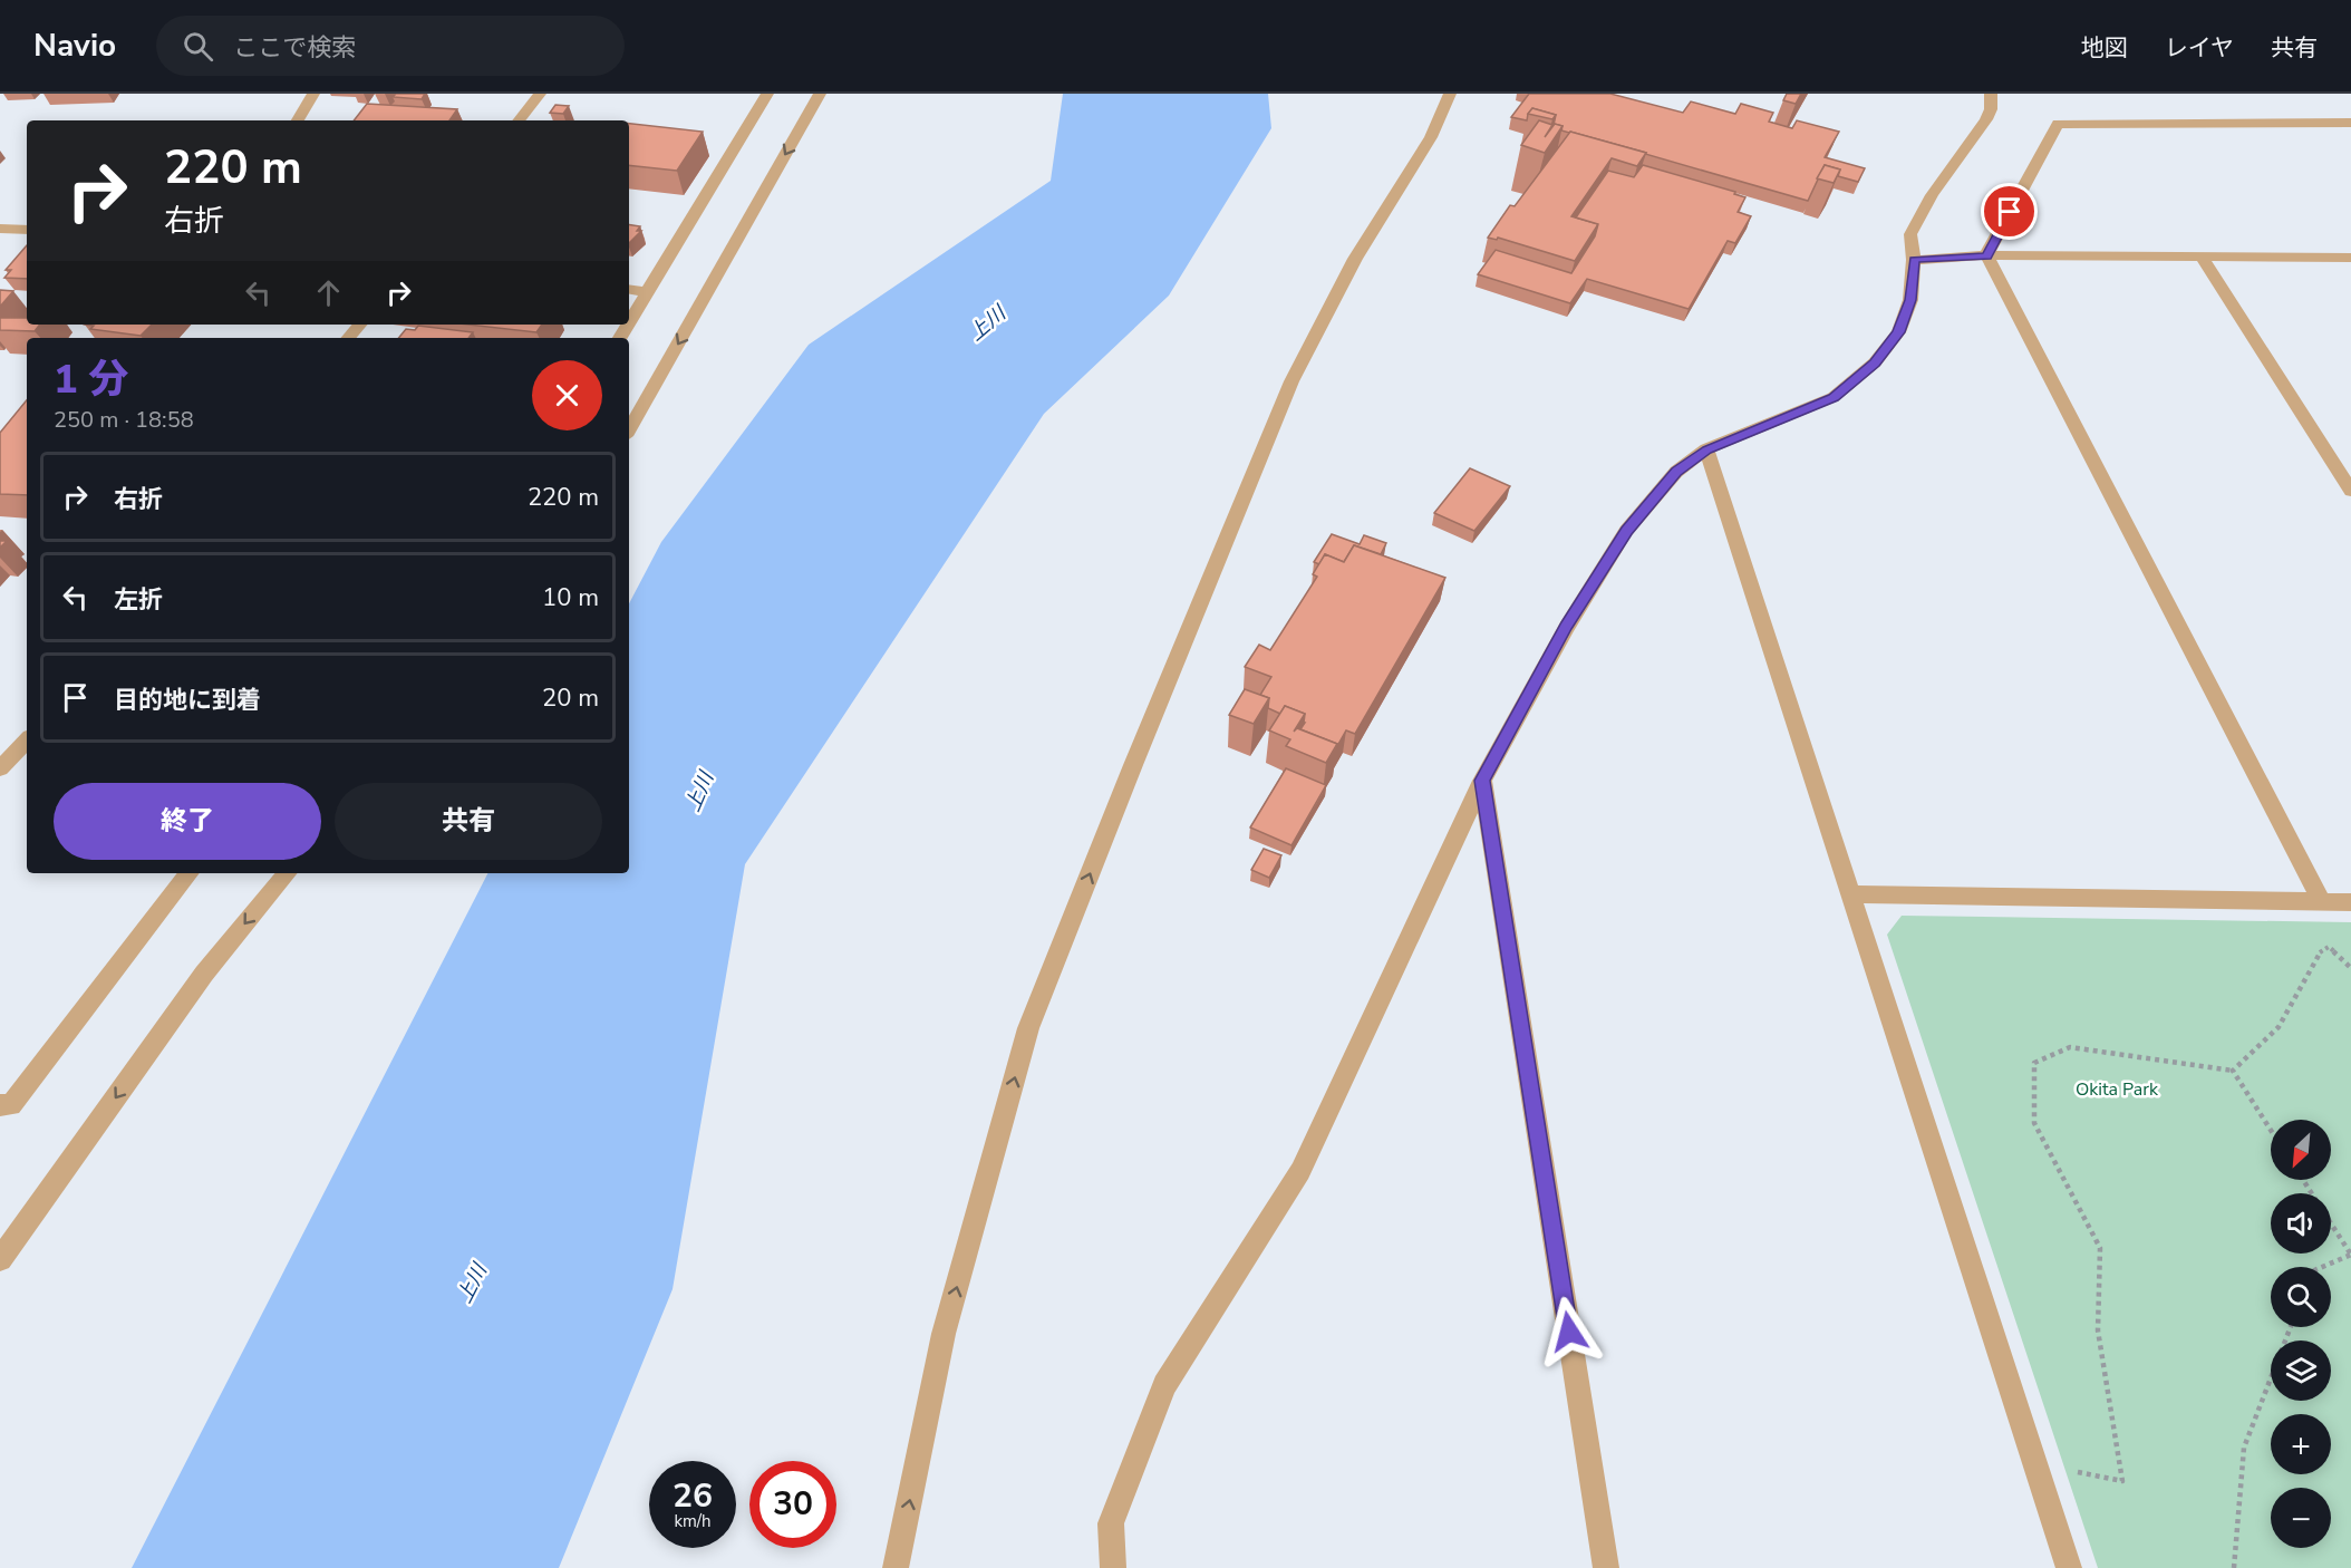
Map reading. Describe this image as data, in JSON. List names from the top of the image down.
{
  "water": ["上川"],
  "parks": ["Okita Park"],
  "north": "bottom left",
  "page": {
    "header": "Navio",
    "search": "ここで検索",
    "nav": ["地図", "レイヤ", "共有"],
    "turn": ["220 m", "右折"],
    "heading": ["1 分", "250 m · 18:58"],
    "list": [
      {
        "name": "右折",
        "value": "220 m"
      },
      {
        "name": "左折",
        "value": "10 m"
      },
      {
        "name": "目的地に到着",
        "value": "20 m"
      }
    ],
    "buttons": ["終了", "共有"],
    "map_buttons": ["+", "−"],
    "speed": "26 km/h",
    "limit": "30"
  }
}
